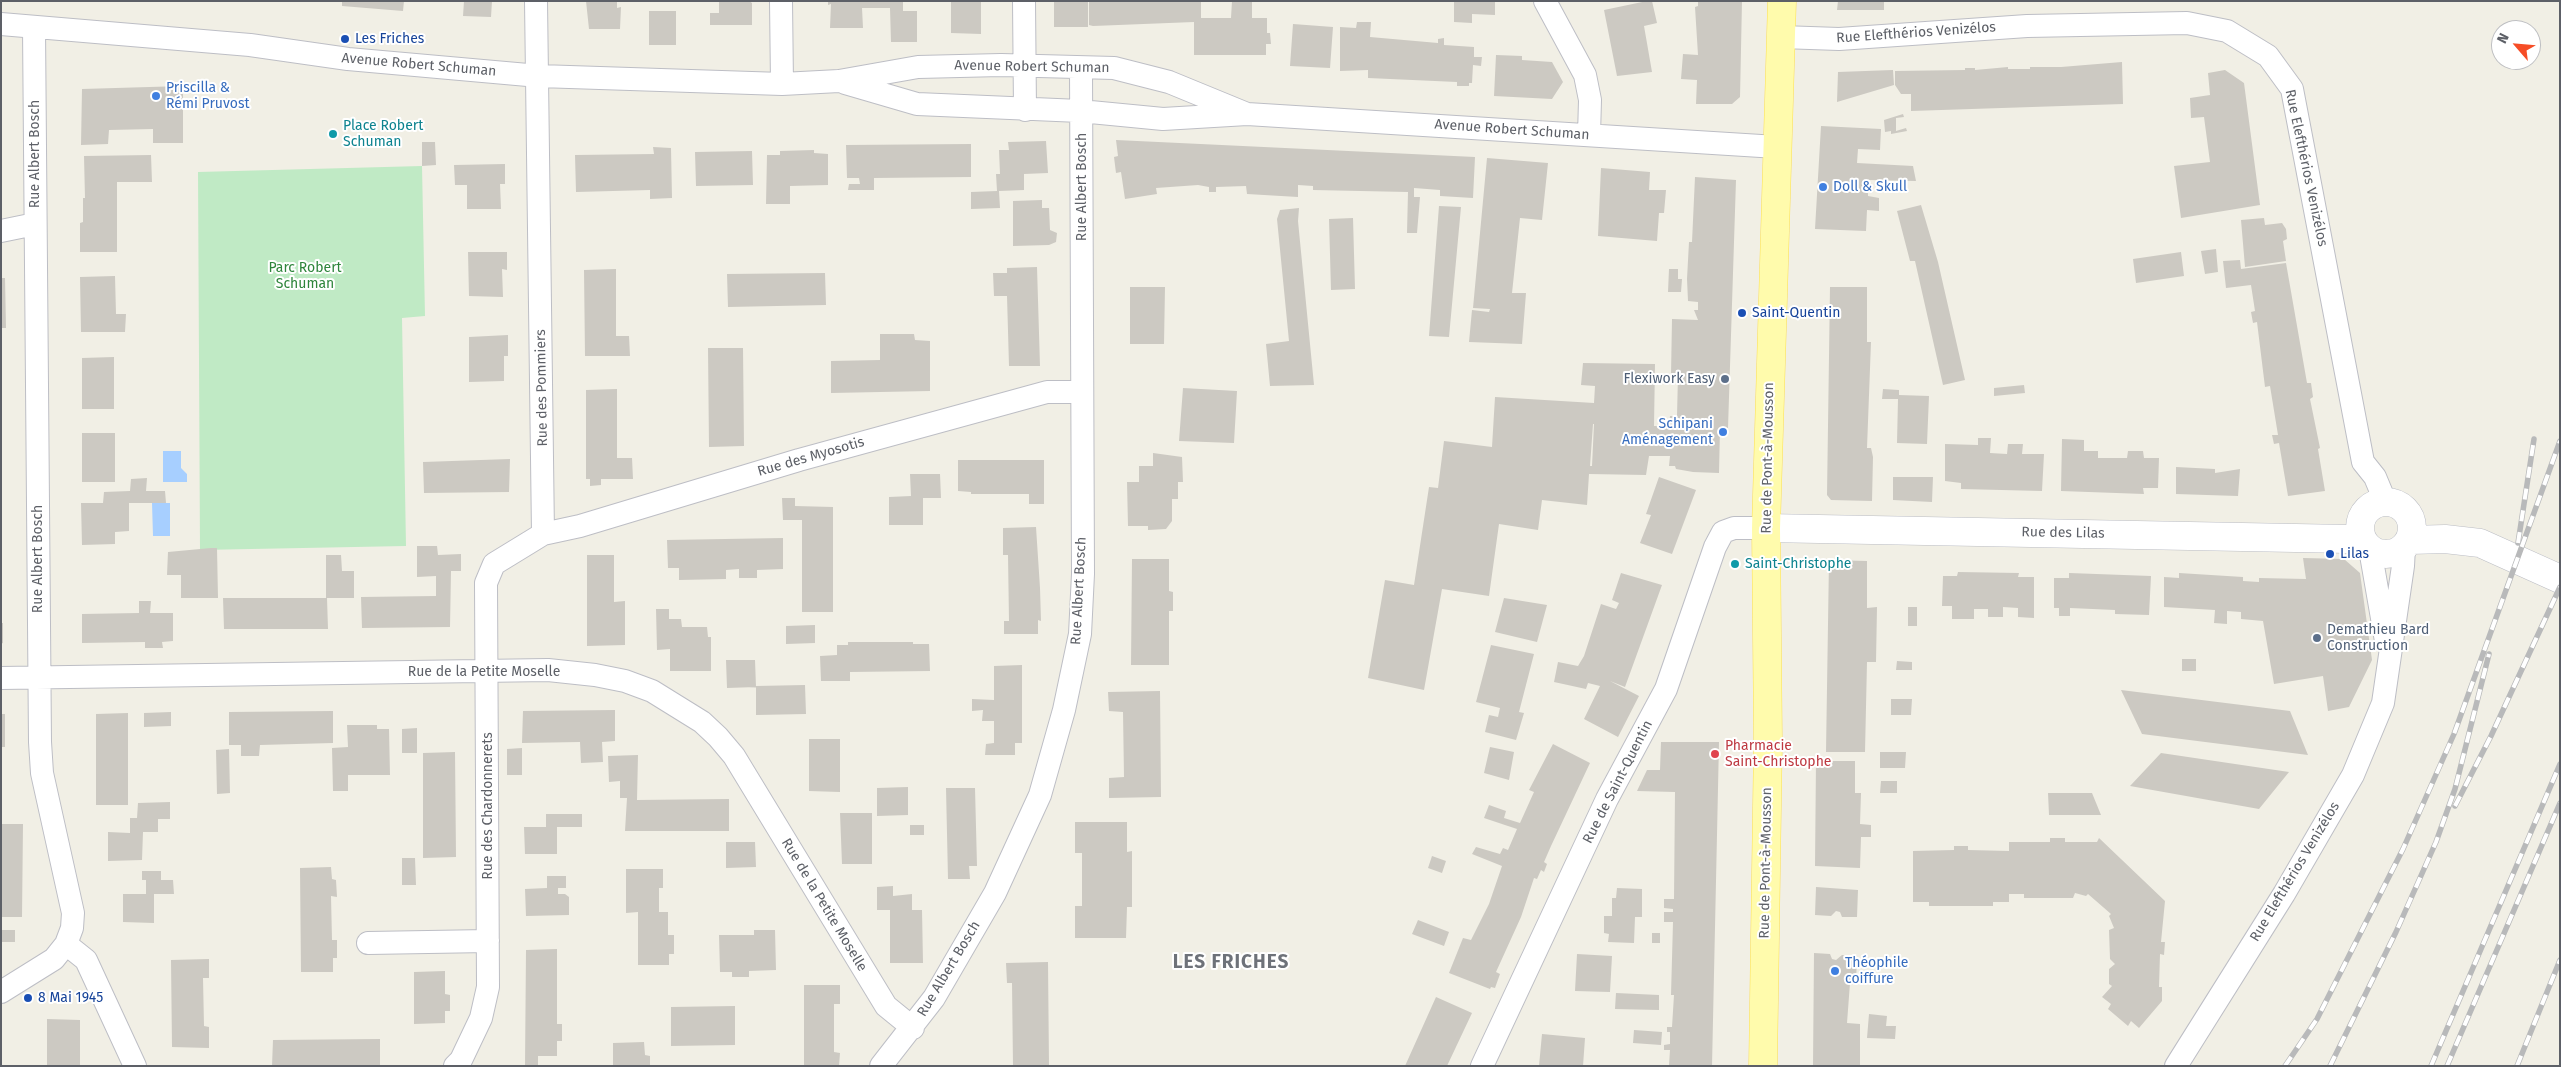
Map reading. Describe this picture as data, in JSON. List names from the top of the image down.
{
  "streets": {
    "main road": ["Rue de Pont-à-Mousson"],
    "street": [
      "Rue Elefthérios Venizélos",
      "Avenue Robert Schuman",
      "Rue Albert Bosch",
      "Rue des Pommiers",
      "Rue des Myosotis",
      "Rue des Lilas",
      "Rue de la Petite Moselle",
      "Rue de Saint-Quentin",
      "Rue des Chardonnerets"
    ]
  },
  "crossings": [
    ["Rue Elefthérios Venizélos", "Rue de Pont-à-Mousson"],
    ["Rue Elefthérios Venizélos", "Rue des Lilas"],
    ["Avenue Robert Schuman", "Rue Albert Bosch"],
    ["Avenue Robert Schuman", "Rue des Pommiers"],
    ["Avenue Robert Schuman", "Rue de Pont-à-Mousson"],
    ["Rue Albert Bosch", "Rue des Myosotis"],
    ["Rue Albert Bosch", "Rue de la Petite Moselle"],
    ["Rue des Pommiers", "Rue des Myosotis"],
    ["Rue de Pont-à-Mousson", "Rue des Lilas"],
    ["Rue de Pont-à-Mousson", "Rue de Saint-Quentin"],
    ["Rue des Lilas", "Rue de Saint-Quentin"],
    ["Rue de la Petite Moselle", "Rue des Chardonnerets"]
  ],
  "districts": ["LES FRICHES"],
  "parks": ["Parc Robert Schuman"],
  "places": [
    "Les Friches",
    "Priscilla & Rémi Pruvost",
    "Place Robert Schuman",
    "Doll & Skull",
    "Saint-Quentin",
    "Flexiwork Easy",
    "Schipani Aménagement",
    "Lilas",
    "Saint-Christophe",
    "Demathieu Bard Construction",
    "Pharmacie Saint-Christophe",
    "Théophile coiffure",
    "8 Mai 1945"
  ],
  "north": "top left"
}
